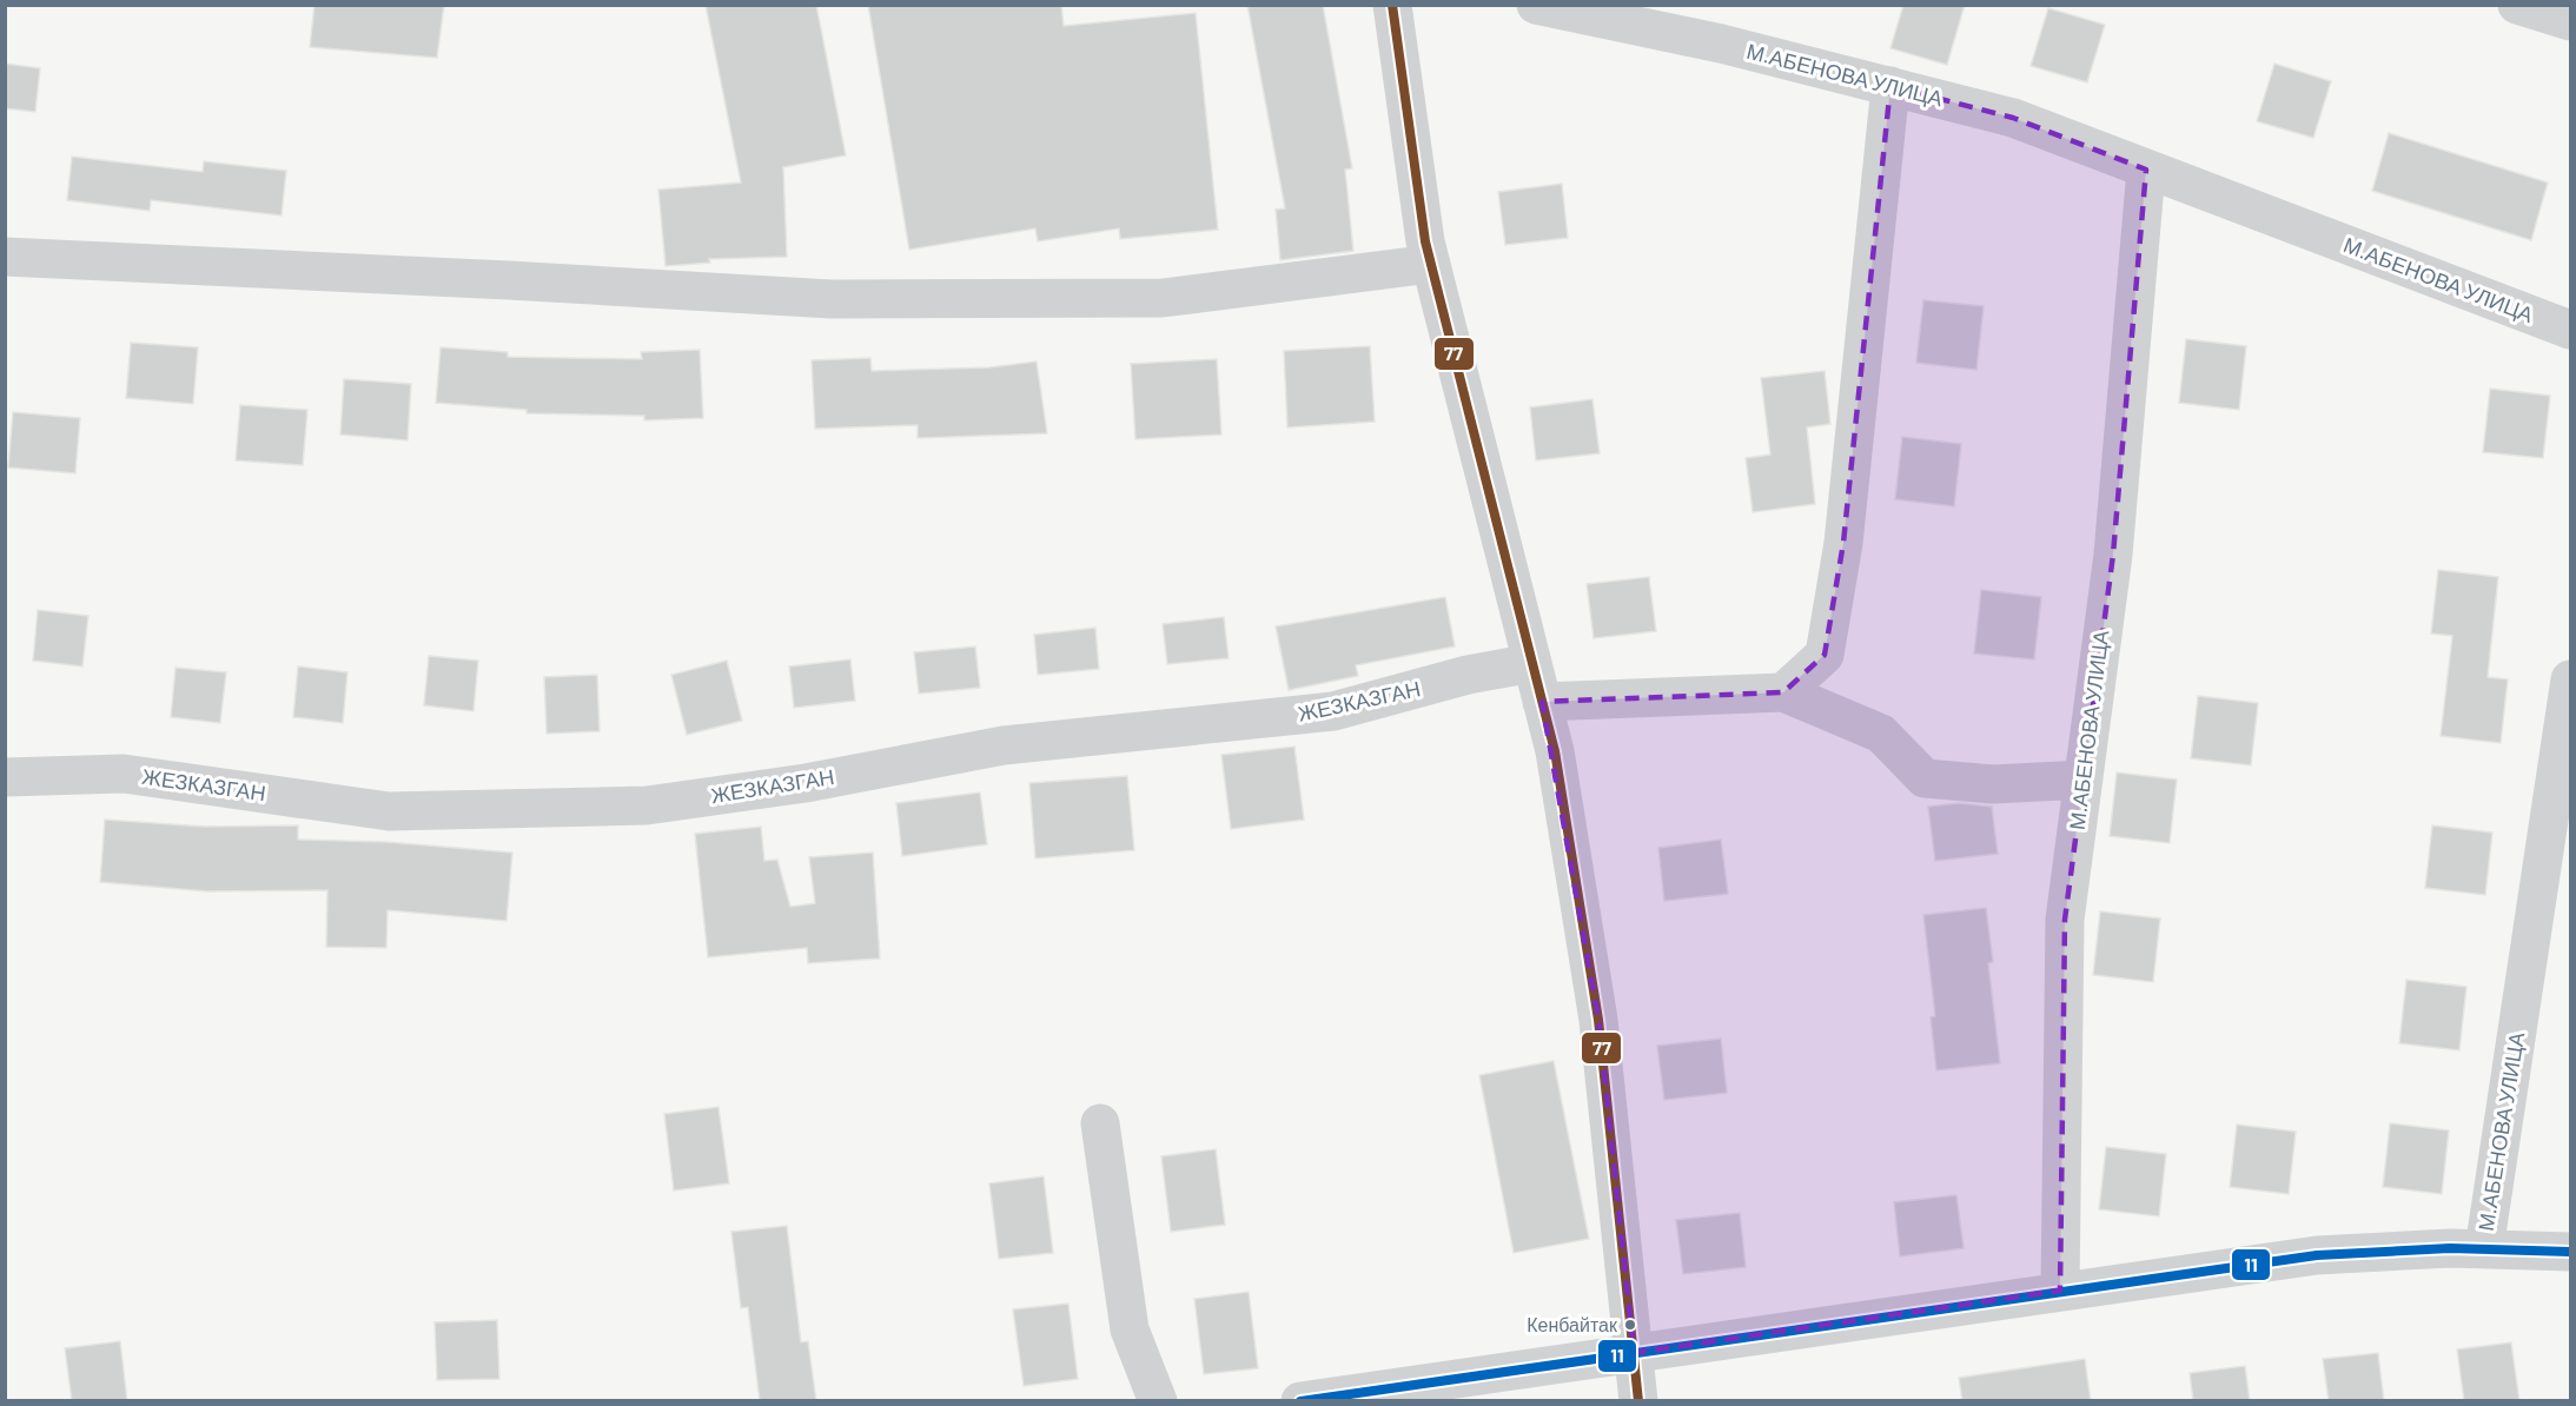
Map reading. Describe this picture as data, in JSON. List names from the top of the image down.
{
  "streets": {
    "street": ["М.АБЕНОВА УЛИЦА", "ЖЕЗКАЗГАН"]
  },
  "places": ["Кенбайтак"],
  "lines": ["transit line 77", "transit line 11"]
}
